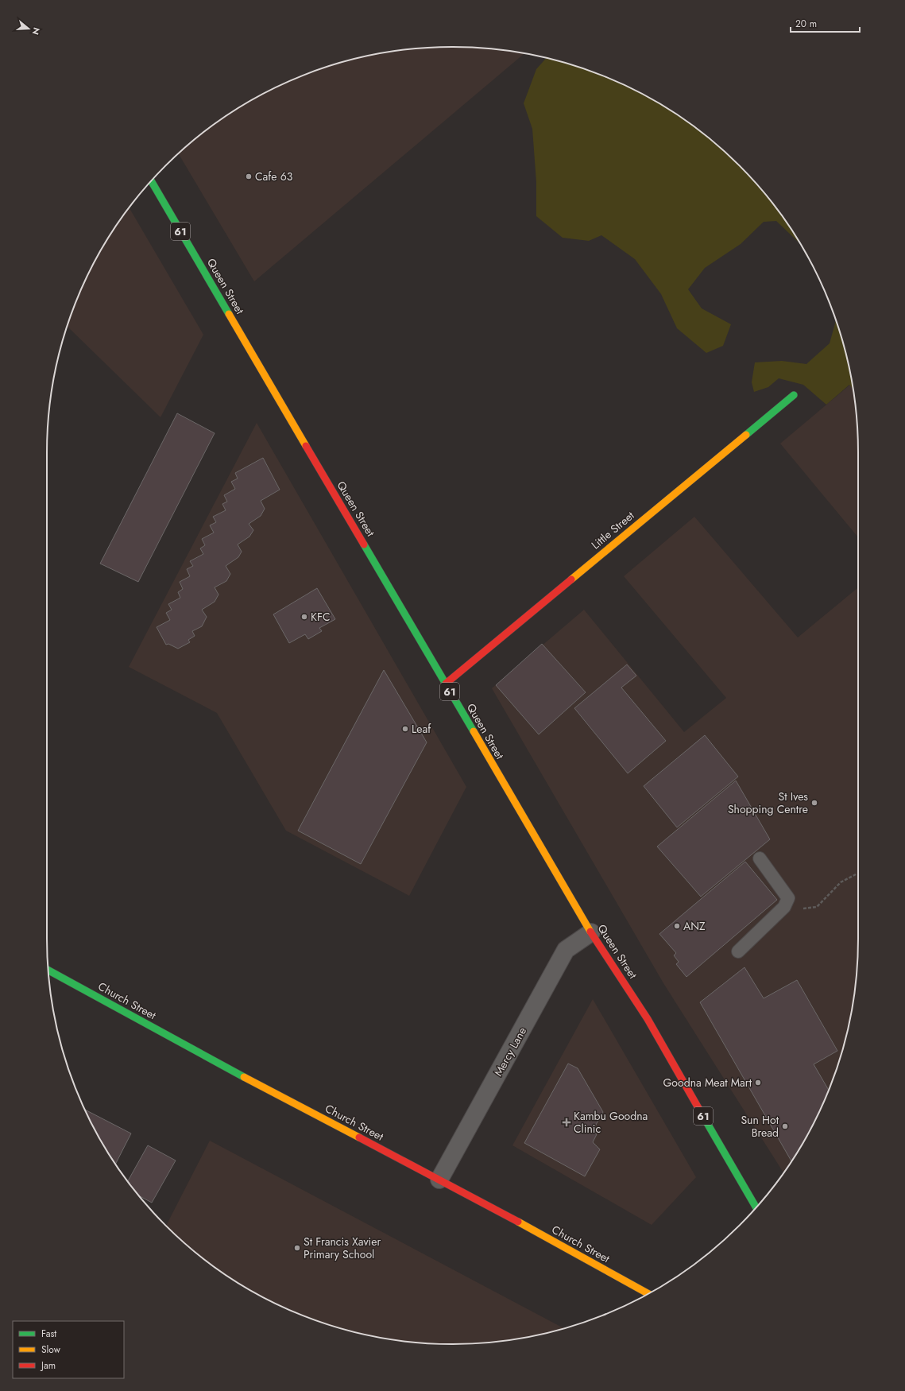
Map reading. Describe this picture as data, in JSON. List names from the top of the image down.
{
  "streets": {
    "main road": [
      "61",
      "Queen Street",
      "Little Street",
      "Church Street"
    ],
    "street": ["Mercy Lane"]
  },
  "crossings": [
    ["Queen Street", "Little Street"],
    ["Queen Street", "Mercy Lane"],
    ["Church Street", "Mercy Lane"]
  ],
  "places": {
    "other": [
      "Cafe 63",
      "KFC",
      "Leaf",
      "St Ives Shopping Centre",
      "ANZ",
      "Goodna Meat Mart",
      "Sun Hot Bread",
      "St Francis Xavier Primary School"
    ],
    "health": ["Kambu Goodna Clinic"]
  },
  "legend": ["Fast", "Slow", "Jam"],
  "scale_bar": "20 m",
  "north": "right"
}
